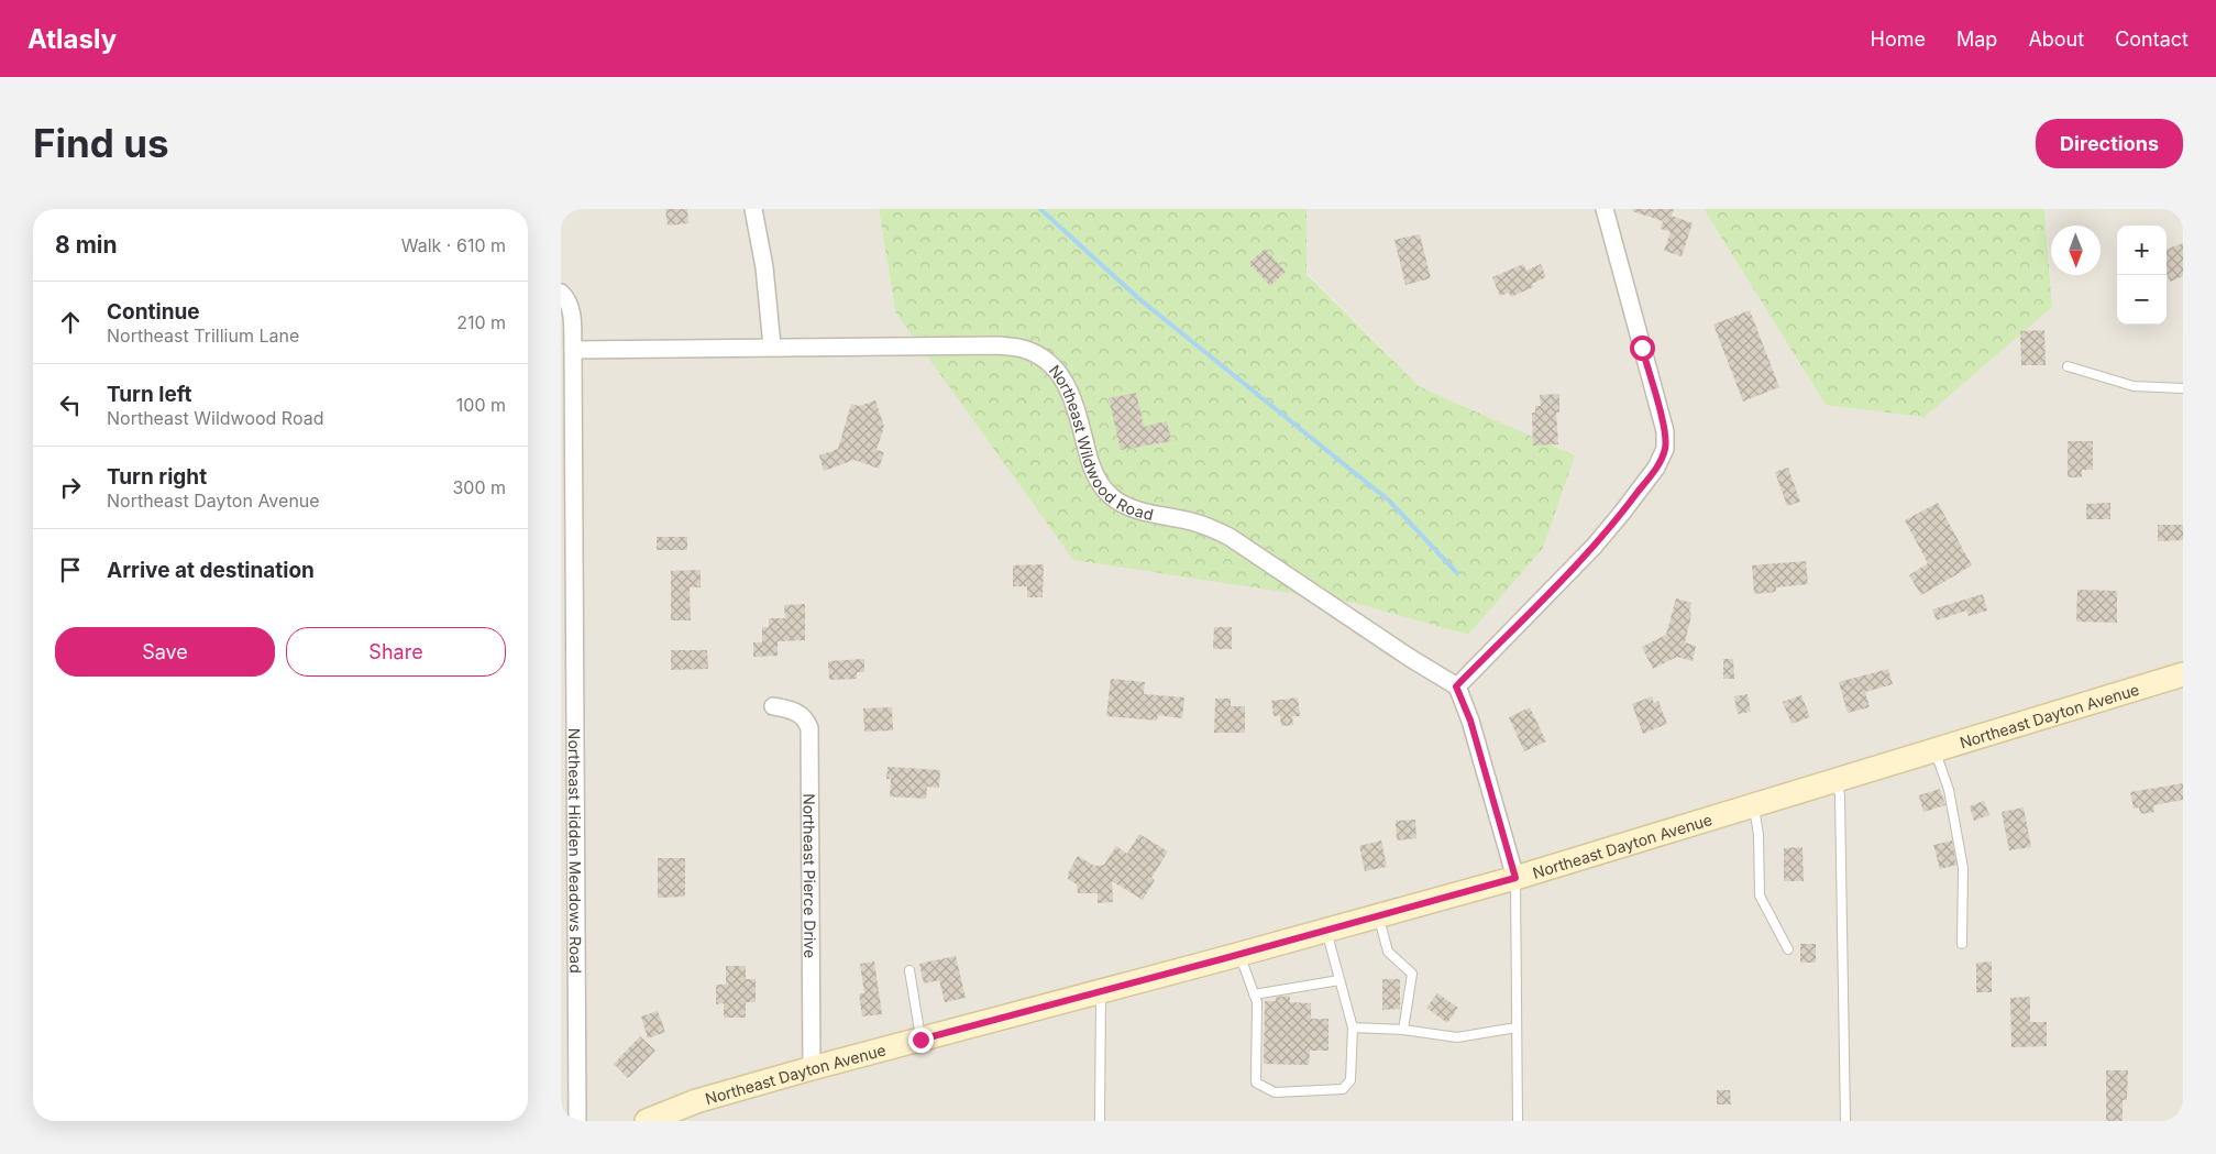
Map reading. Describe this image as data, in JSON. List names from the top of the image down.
{
  "streets": {
    "street": [
      "Northeast Wildwood Road",
      "Northeast Dayton Avenue",
      "Northeast Hidden Meadows Road",
      "Northeast Pierce Drive"
    ]
  },
  "crossings": [
    ["Northeast Wildwood Road", "Northeast Hidden Meadows Road"],
    ["Northeast Dayton Avenue", "Northeast Pierce Drive"]
  ],
  "north": "bottom",
  "page": {
    "header": "Atlasly",
    "nav": [
      "Home",
      "Map",
      "About",
      "Contact"
    ],
    "buttons": [
      "Directions",
      ["Save", "Share"]
    ],
    "title": "Find us",
    "heading": ["8 min", "Walk · 610 m"],
    "map_buttons": ["+", "−"],
    "list": [
      ["Continue", "Northeast Trillium Lane", "210 m"],
      ["Turn left", "Northeast Wildwood Road", "100 m"],
      ["Turn right", "Northeast Dayton Avenue", "300 m"],
      "Arrive at destination"
    ]
  }
}
